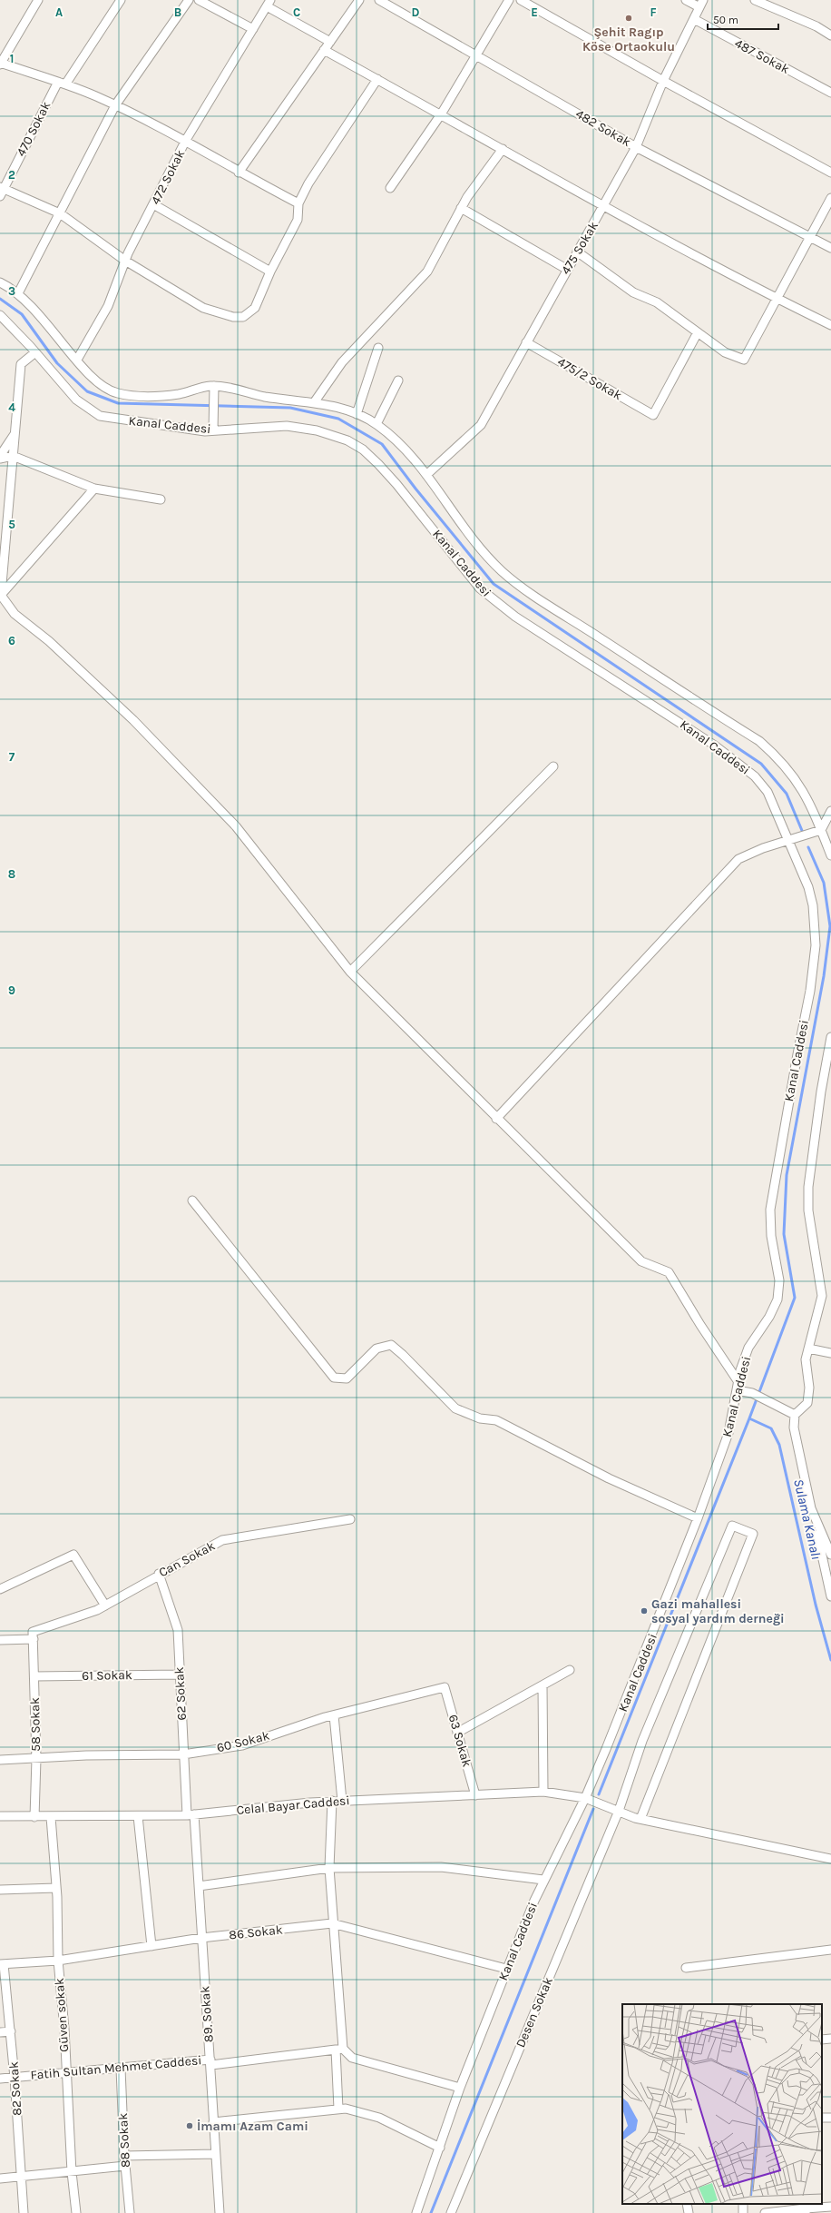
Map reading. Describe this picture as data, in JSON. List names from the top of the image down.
{
  "streets": {
    "street": [
      "487 Sokak",
      "482 Sokak",
      "470 Sokak",
      "472 Sokak",
      "475 Sokak",
      "475/2 Sokak",
      "Kanal Caddesi",
      "Can Sokak",
      "61 Sokak",
      "62 Sokak",
      "58 Sokak",
      "63 Sokak",
      "60 Sokak",
      "Celal Bayar Caddesi",
      "86 Sokak",
      "Desen Sokak",
      "89. Sokak",
      "Güven sokak",
      "Fatih Sultan Mehmet Caddesi",
      "82 Sokak",
      "88 Sokak"
    ]
  },
  "crossings": [
    ["487 Sokak", "475 Sokak"],
    ["482 Sokak", "475 Sokak"],
    ["475 Sokak", "475/2 Sokak"],
    ["Kanal Caddesi", "Celal Bayar Caddesi"],
    ["Kanal Caddesi", "86 Sokak"],
    ["Can Sokak", "62 Sokak"],
    ["Can Sokak", "58 Sokak"],
    ["61 Sokak", "62 Sokak"],
    ["61 Sokak", "58 Sokak"],
    ["62 Sokak", "60 Sokak"],
    ["62 Sokak", "Celal Bayar Caddesi"],
    ["62 Sokak", "89. Sokak"],
    ["58 Sokak", "60 Sokak"],
    ["58 Sokak", "Celal Bayar Caddesi"],
    ["63 Sokak", "60 Sokak"],
    ["63 Sokak", "Celal Bayar Caddesi"],
    ["Celal Bayar Caddesi", "Desen Sokak"],
    ["Celal Bayar Caddesi", "89. Sokak"],
    ["Celal Bayar Caddesi", "Güven sokak"],
    ["86 Sokak", "89. Sokak"],
    ["86 Sokak", "Güven sokak"],
    ["86 Sokak", "82 Sokak"],
    ["89. Sokak", "Fatih Sultan Mehmet Caddesi"],
    ["Güven sokak", "Fatih Sultan Mehmet Caddesi"],
    ["Fatih Sultan Mehmet Caddesi", "82 Sokak"],
    ["Fatih Sultan Mehmet Caddesi", "88 Sokak"]
  ],
  "water": ["Sulama Kanalı"],
  "places": ["Şehit Ragıp Köse Ortaokulu", "Gazi mahallesi sosyal yardım derneği", "İmamı Azam Cami"],
  "scale_bar": "50 m",
  "grid": {
    "columns": [
      "A",
      "B",
      "C",
      "D",
      "E",
      "F"
    ],
    "rows": [
      "1",
      "2",
      "3",
      "4",
      "5",
      "6",
      "7",
      "8",
      "9"
    ]
  }
}
